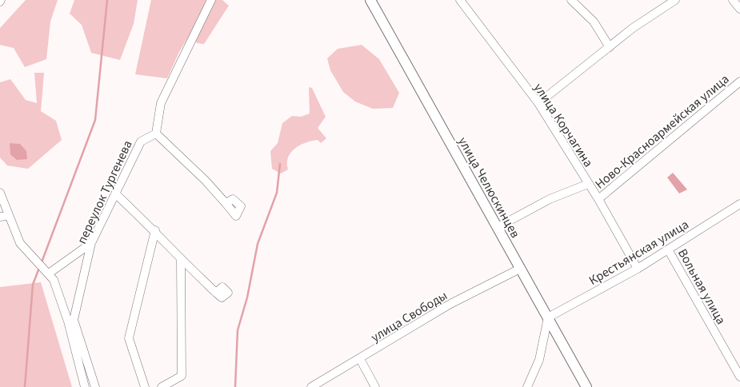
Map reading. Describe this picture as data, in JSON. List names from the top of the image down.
{
  "streets": {
    "main road": ["улица Челюскинцев"],
    "street": [
      "улица Корчагина",
      "Ново-Красноармейская улица",
      "переулок Тургенева",
      "Крестьянская улица",
      "Вольная улица",
      "улица Свободы"
    ]
  },
  "crossings": [
    ["улица Корчагина", "Ново-Красноармейская улица"],
    ["улица Корчагина", "Крестьянская улица"],
    ["улица Челюскинцев", "Крестьянская улица"],
    ["улица Челюскинцев", "улица Свободы"],
    ["Крестьянская улица", "Вольная улица"]
  ]
}
